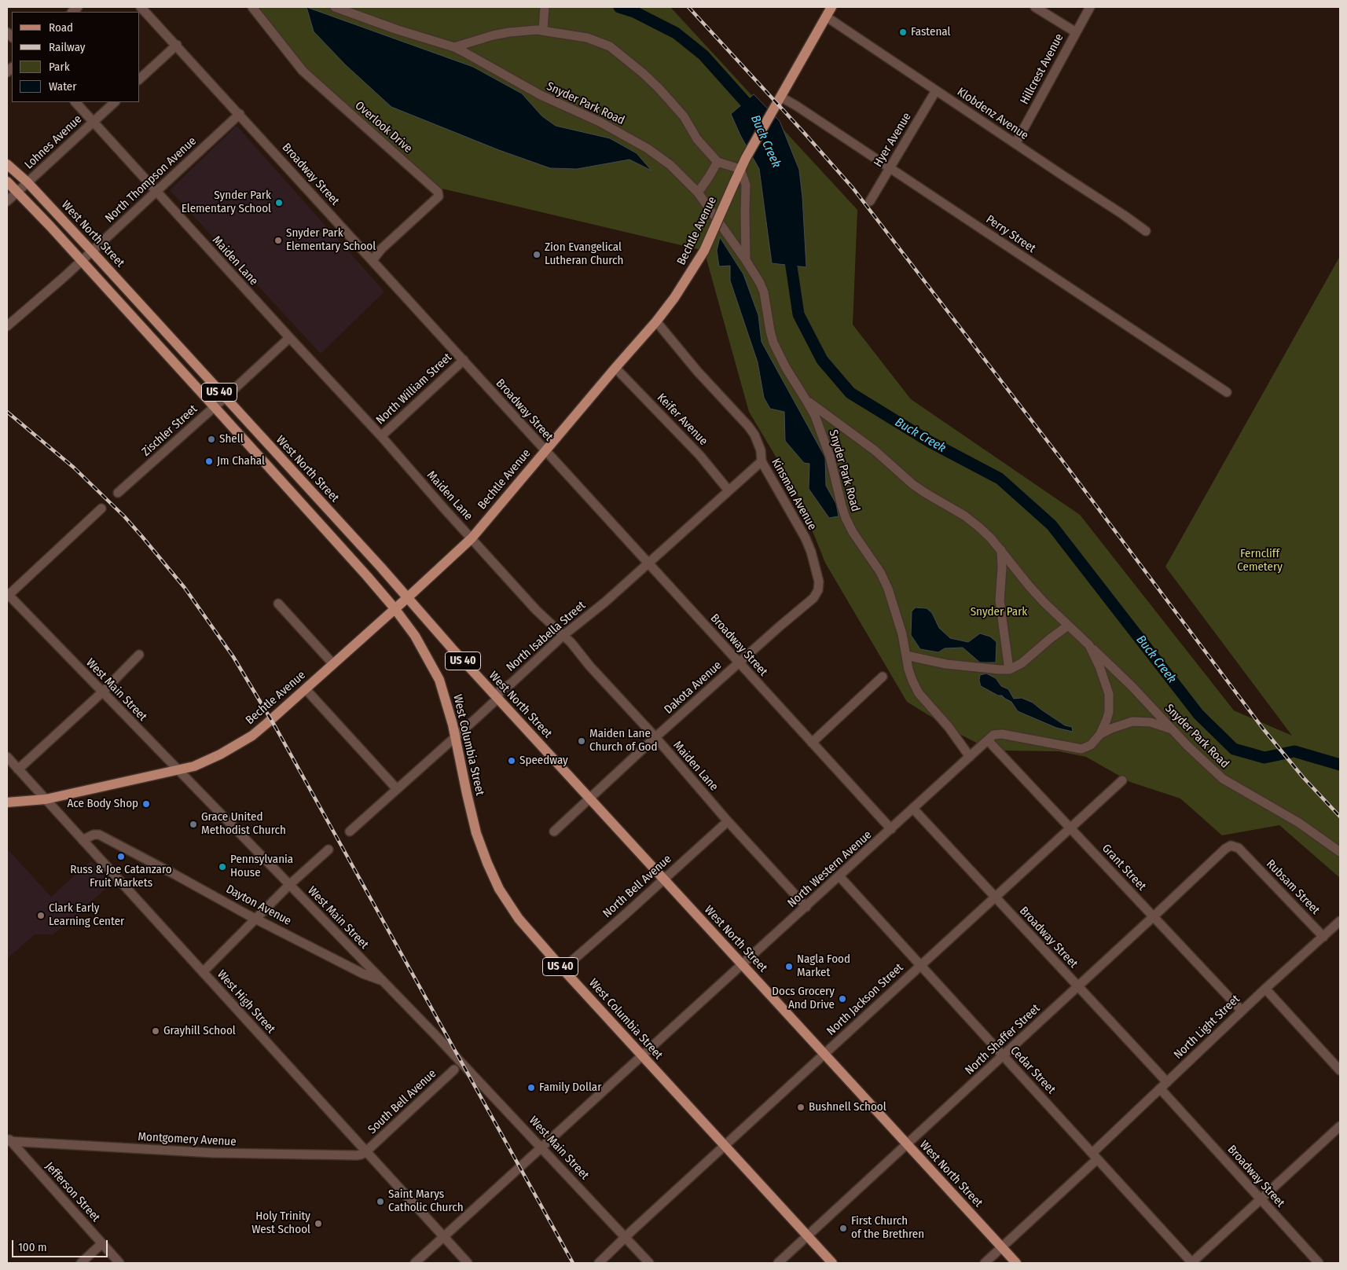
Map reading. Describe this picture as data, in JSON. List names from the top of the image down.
{
  "streets": {
    "main road": [
      "Bechtle Avenue",
      "West North Street",
      "US 40",
      "West Columbia Street"
    ],
    "street": [
      "Hillcrest Avenue",
      "Snyder Park Road",
      "Klobdenz Avenue",
      "Overlook Drive",
      "Hyer Avenue",
      "Lohnes Avenue",
      "Broadway Street",
      "North Thompson Avenue",
      "Perry Street",
      "Maiden Lane",
      "North William Street",
      "Keifer Avenue",
      "Zischler Street",
      "Kinsman Avenue",
      "North Isabella Street",
      "Dakota Avenue",
      "West Main Street",
      "Grant Street",
      "North Western Avenue",
      "North Bell Avenue",
      "Rubsam Street",
      "Dayton Avenue",
      "North Jackson Street",
      "West High Street",
      "North Light Street",
      "North Shaffer Street",
      "Cedar Street",
      "South Bell Avenue",
      "Montgomery Avenue",
      "Jefferson Street"
    ]
  },
  "crossings": [
    ["Hillcrest Avenue", "Klobdenz Avenue"],
    ["Snyder Park Road", "North Western Avenue"],
    ["Klobdenz Avenue", "Hyer Avenue"],
    ["Klobdenz Avenue", "Bechtle Avenue"],
    ["Overlook Drive", "Broadway Street"],
    ["Hyer Avenue", "Perry Street"],
    ["Lohnes Avenue", "West North Street"],
    ["Lohnes Avenue", "Maiden Lane"],
    ["Lohnes Avenue", "US 40"],
    ["Broadway Street", "North Thompson Avenue"],
    ["Broadway Street", "Bechtle Avenue"],
    ["Broadway Street", "North William Street"],
    ["Broadway Street", "North Isabella Street"],
    ["Broadway Street", "Dakota Avenue"],
    ["Broadway Street", "North Western Avenue"],
    ["Broadway Street", "North Jackson Street"],
    ["Broadway Street", "North Light Street"],
    ["Broadway Street", "North Shaffer Street"],
    ["North Thompson Avenue", "West North Street"],
    ["North Thompson Avenue", "Maiden Lane"],
    ["North Thompson Avenue", "US 40"],
    ["Bechtle Avenue", "West North Street"],
    ["Bechtle Avenue", "Perry Street"],
    ["Bechtle Avenue", "Maiden Lane"],
    ["Bechtle Avenue", "US 40"],
    ["Bechtle Avenue", "Keifer Avenue"],
    ["Bechtle Avenue", "Kinsman Avenue"],
    ["Bechtle Avenue", "West Main Street"],
    ["Bechtle Avenue", "West Columbia Street"],
    ["Bechtle Avenue", "West High Street"],
    ["West North Street", "Zischler Street"],
    ["West North Street", "North Isabella Street"],
    ["West North Street", "Dakota Avenue"],
    ["West North Street", "North Western Avenue"],
    ["West North Street", "North Bell Avenue"],
    ["West North Street", "North Jackson Street"],
    ["West North Street", "North Light Street"],
    ["West North Street", "North Shaffer Street"],
    ["Maiden Lane", "North William Street"],
    ["Maiden Lane", "Zischler Street"],
    ["Maiden Lane", "North Isabella Street"],
    ["Maiden Lane", "Dakota Avenue"],
    ["Maiden Lane", "North Western Avenue"],
    ["Maiden Lane", "North Bell Avenue"],
    ["US 40", "Zischler Street"],
    ["US 40", "West Columbia Street"],
    ["Keifer Avenue", "North Isabella Street"],
    ["Kinsman Avenue", "North Isabella Street"],
    ["Kinsman Avenue", "Dakota Avenue"],
    ["North Isabella Street", "West Columbia Street"],
    ["West Main Street", "North Western Avenue"],
    ["West Main Street", "Dayton Avenue"],
    ["West Main Street", "North Jackson Street"],
    ["West Columbia Street", "North Western Avenue"],
    ["West Columbia Street", "North Bell Avenue"],
    ["West Columbia Street", "North Jackson Street"],
    ["West Columbia Street", "North Shaffer Street"],
    ["Grant Street", "North Western Avenue"],
    ["Grant Street", "North Jackson Street"],
    ["Grant Street", "North Light Street"],
    ["Grant Street", "North Shaffer Street"],
    ["North Western Avenue", "West High Street"],
    ["North Western Avenue", "Cedar Street"],
    ["Rubsam Street", "North Light Street"],
    ["Rubsam Street", "North Shaffer Street"],
    ["Dayton Avenue", "West High Street"],
    ["North Jackson Street", "Cedar Street"],
    ["West High Street", "South Bell Avenue"],
    ["West High Street", "Montgomery Avenue"],
    ["North Light Street", "Cedar Street"],
    ["North Shaffer Street", "Cedar Street"],
    ["South Bell Avenue", "Montgomery Avenue"],
    ["Montgomery Avenue", "Jefferson Street"]
  ],
  "water": ["Buck Creek"],
  "parks": ["Ferncliff Cemetery", "Snyder Park"],
  "places": [
    "Fastenal",
    "Synder Park Elementary School",
    "Snyder Park Elementary School",
    "Zion Evangelical Lutheran Church",
    "Shell",
    "Jm Chahal",
    "Maiden Lane Church of God",
    "Speedway",
    "Ace Body Shop",
    "Grace United Methodist Church",
    "Russ & Joe Catanzaro Fruit Markets",
    "Pennsylvania House",
    "Clark Early Learning Center",
    "Nagla Food Market",
    "Docs Grocery And Drive",
    "Grayhill School",
    "Family Dollar",
    "Bushnell School",
    "Saint Marys Catholic Church",
    "Holy Trinity West School",
    "First Church of the Brethren"
  ],
  "legend": [
    "Road",
    "Railway",
    "Park",
    "Water"
  ],
  "scale_bar": "100 m"
}
